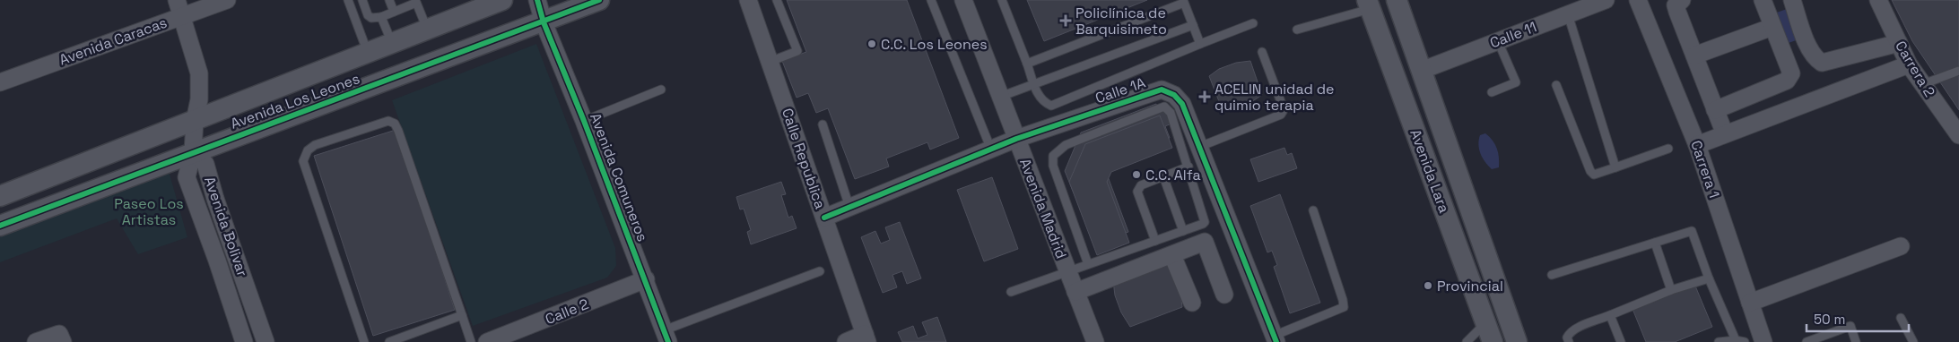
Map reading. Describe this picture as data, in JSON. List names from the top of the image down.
{
  "streets": {
    "street": [
      "Calle 11",
      "Avenida Caracas",
      "Carrera 2",
      "Calle 1A",
      "Avenida Los Leones",
      "Calle Republica",
      "Carrera 1",
      "Avenida Lara",
      "Avenida Comuneros",
      "Avenida Madrid",
      "Avenida Bolivar",
      "Calle 2"
    ]
  },
  "crossings": [
    ["Calle 11", "Avenida Lara"],
    ["Calle 1A", "Calle Republica"],
    ["Calle 1A", "Avenida Madrid"],
    ["Avenida Los Leones", "Avenida Comuneros"],
    ["Avenida Los Leones", "Avenida Bolivar"],
    ["Avenida Comuneros", "Calle 2"]
  ],
  "parks": ["Paseo Los Artistas"],
  "places": {
    "health": ["Policlínica de Barquisimeto", "ACELIN unidad de quimio terapia"],
    "other": ["C.C. Los Leones", "C.C. Alfa", "Provincial"]
  },
  "scale_bar": "50 m"
}
